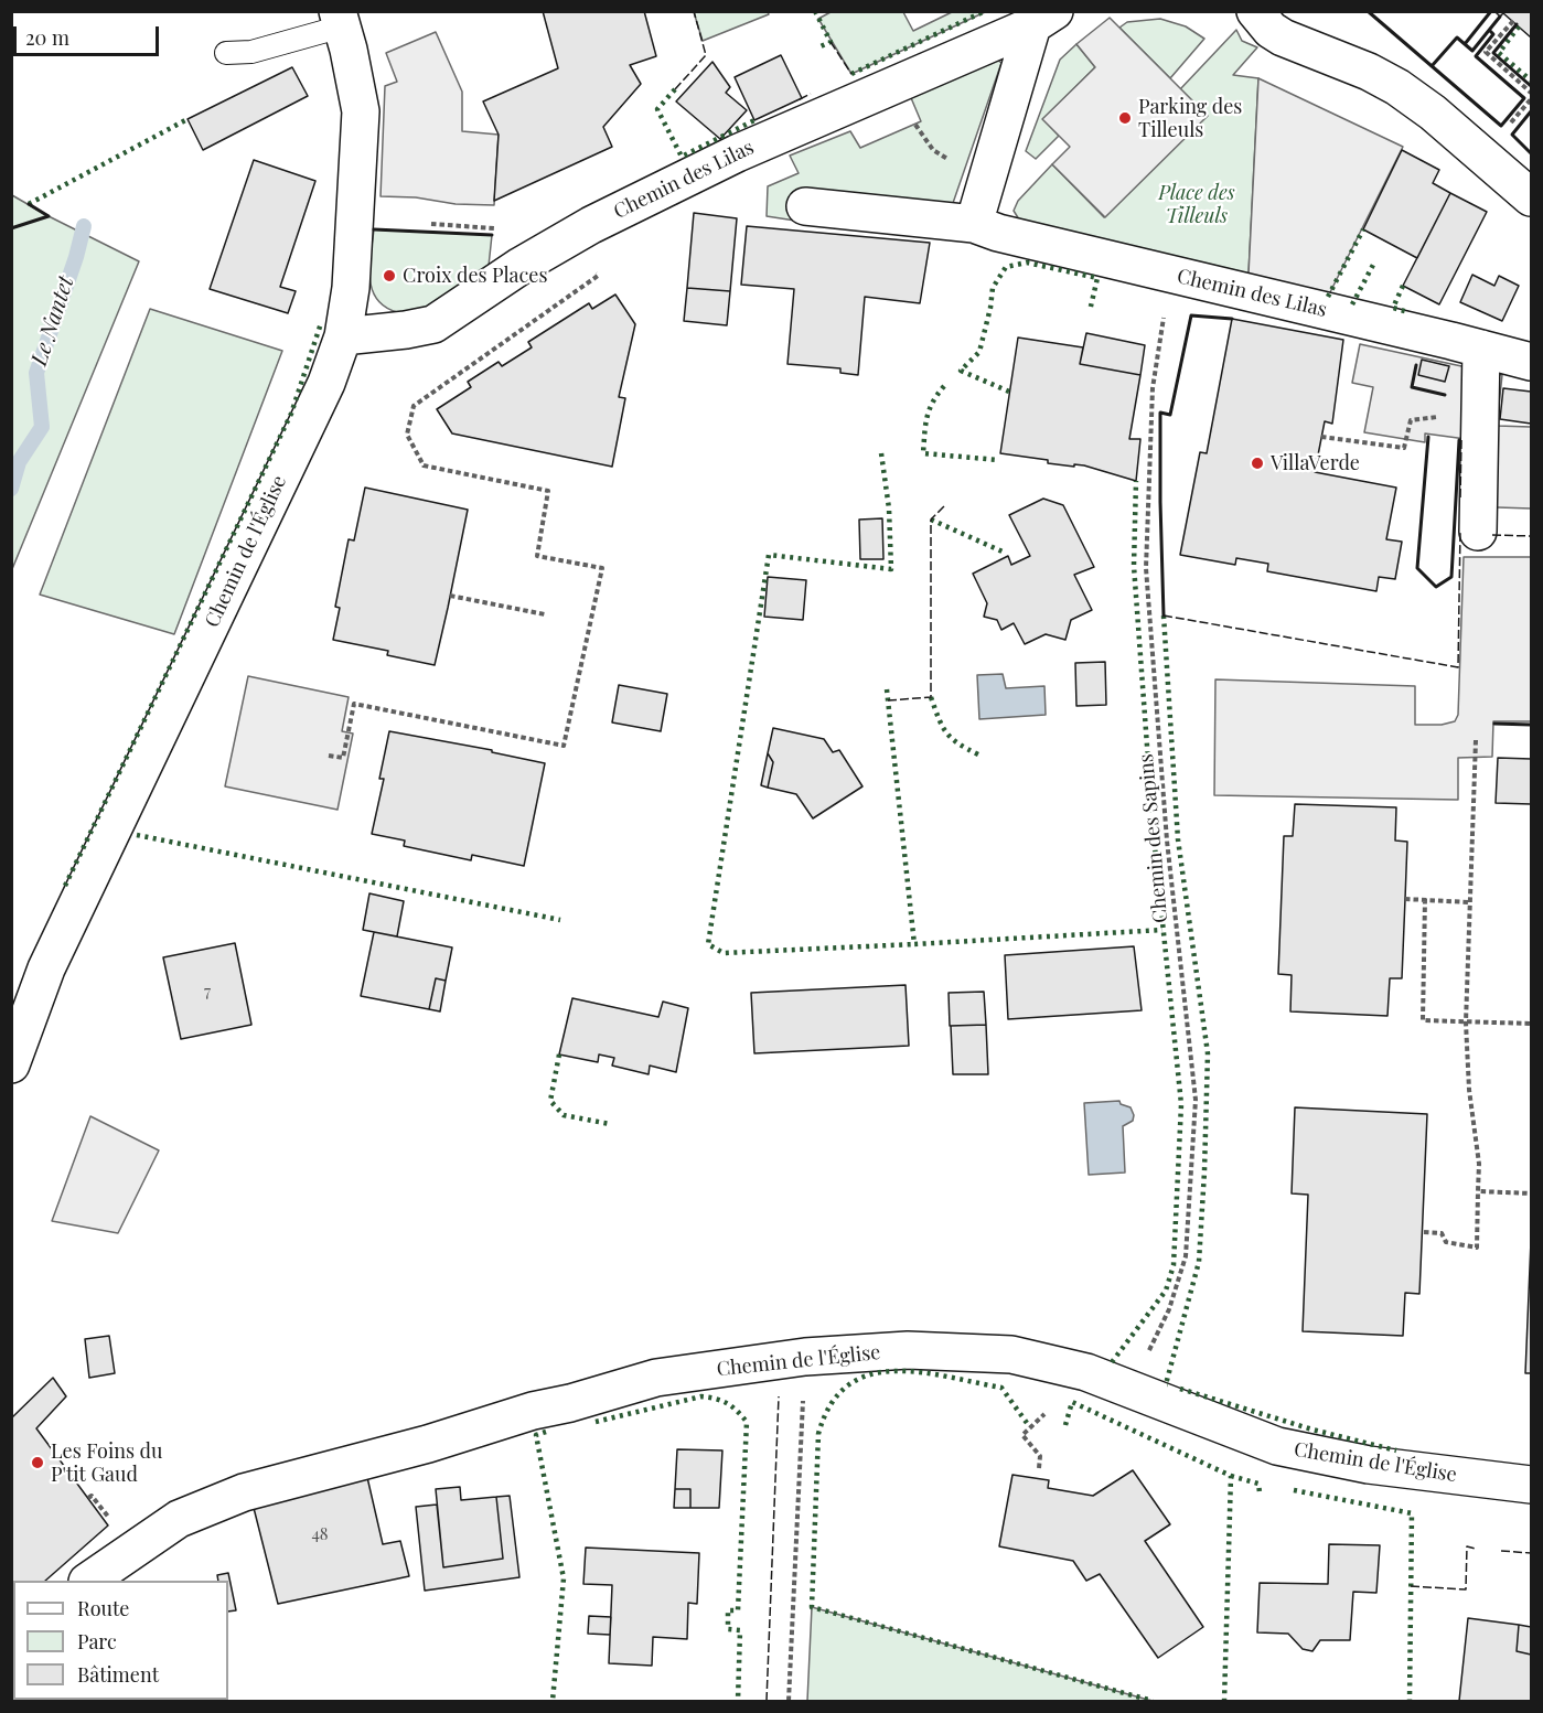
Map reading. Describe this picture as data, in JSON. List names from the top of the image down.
{
  "streets": {
    "street": ["Chemin des Lilas", "Chemin de l'Église"],
    "path": ["Chemin des Sapins"]
  },
  "crossings": [
    ["Chemin des Lilas", "Chemin de l'Église"],
    ["Chemin des Lilas", "Chemin des Sapins"],
    ["Chemin de l'Église", "Chemin des Sapins"]
  ],
  "water": ["Le Nantet"],
  "parks": ["Place des Tilleuls"],
  "places": [
    "Parking des Tilleuls",
    "Croix des Places",
    "VillaVerde",
    "Les Foins du P'tit Gaud"
  ],
  "house_numbers": ["7", "48"],
  "legend": ["Route", "Parc", "Bâtiment"],
  "scale_bar": "20 m"
}
